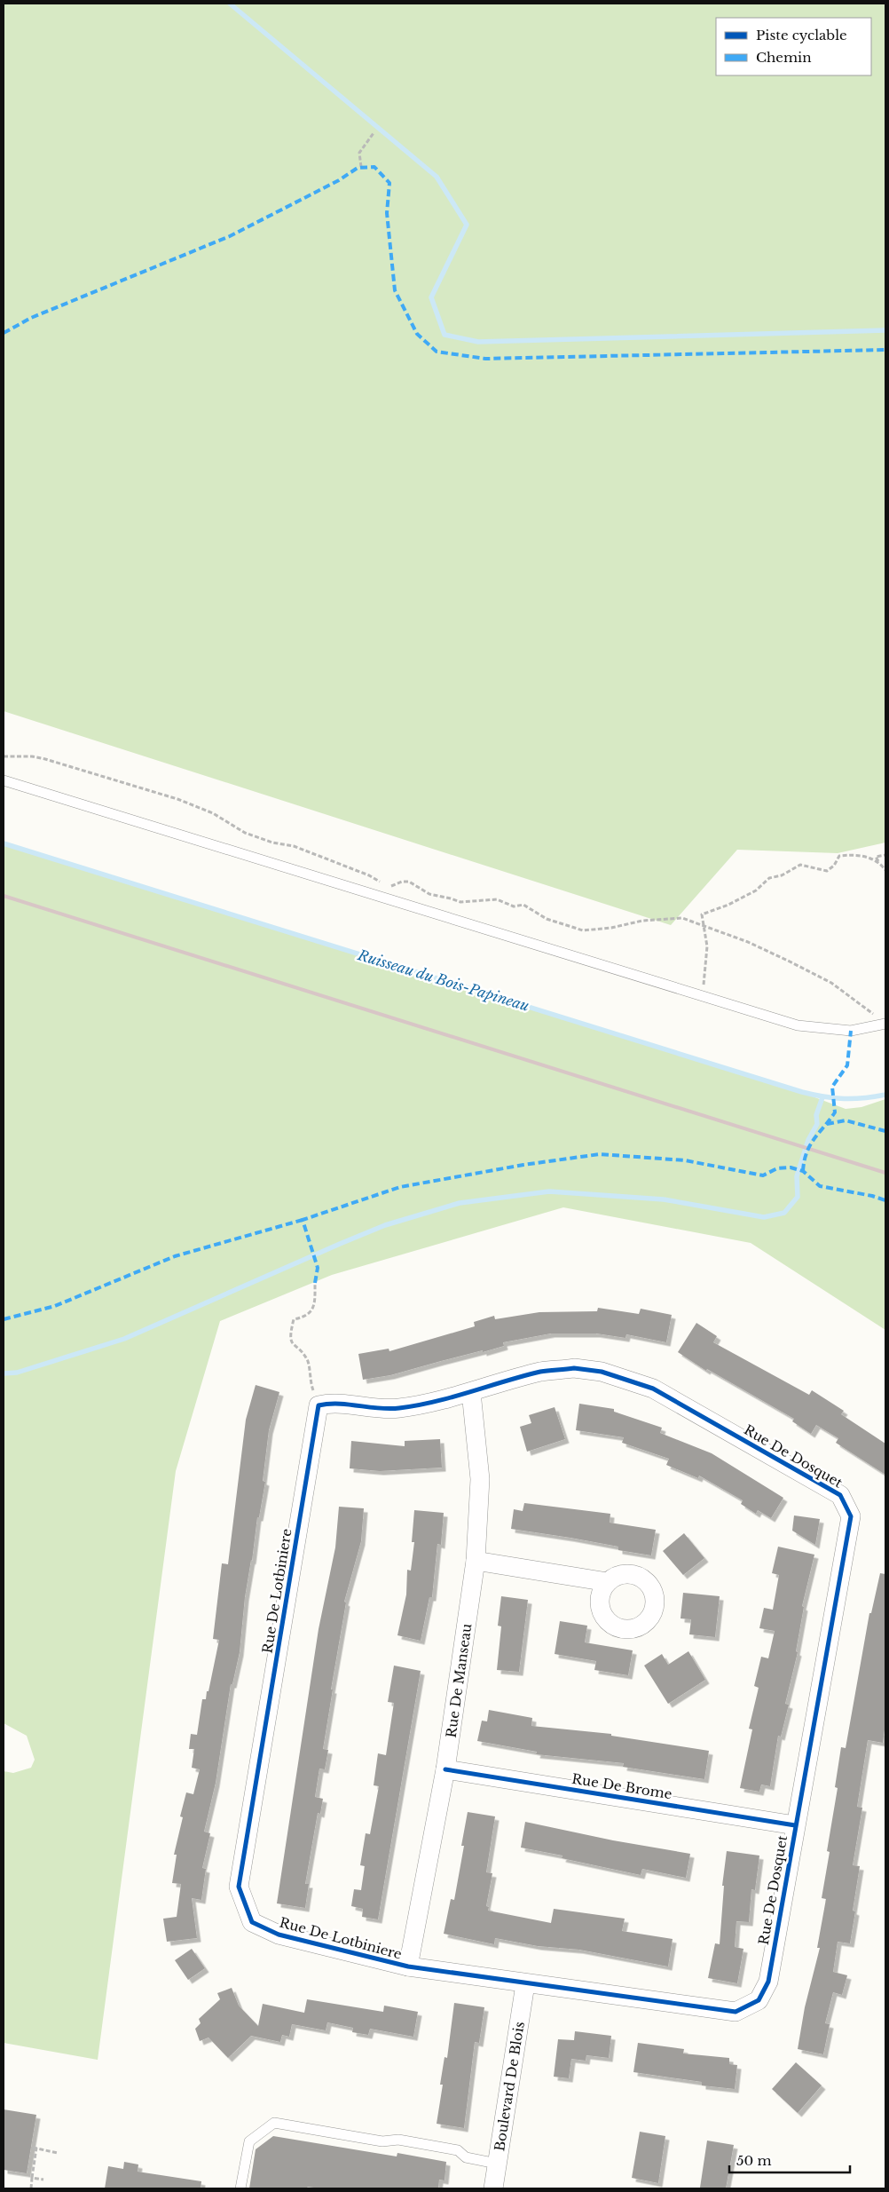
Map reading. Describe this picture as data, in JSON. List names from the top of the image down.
{
  "streets": {
    "street": [
      "Rue De Dosquet",
      "Rue De Lotbiniere",
      "Rue De Manseau",
      "Rue De Brome",
      "Boulevard De Blois"
    ]
  },
  "crossings": [
    ["Rue De Dosquet", "Rue De Lotbiniere"],
    ["Rue De Dosquet", "Rue De Manseau"],
    ["Rue De Dosquet", "Rue De Brome"],
    ["Rue De Lotbiniere", "Rue De Manseau"],
    ["Rue De Lotbiniere", "Boulevard De Blois"],
    ["Rue De Manseau", "Rue De Brome"]
  ],
  "water": ["Ruisseau du Bois-Papineau"],
  "legend": ["Piste cyclable", "Chemin"],
  "scale_bar": "50 m"
}
